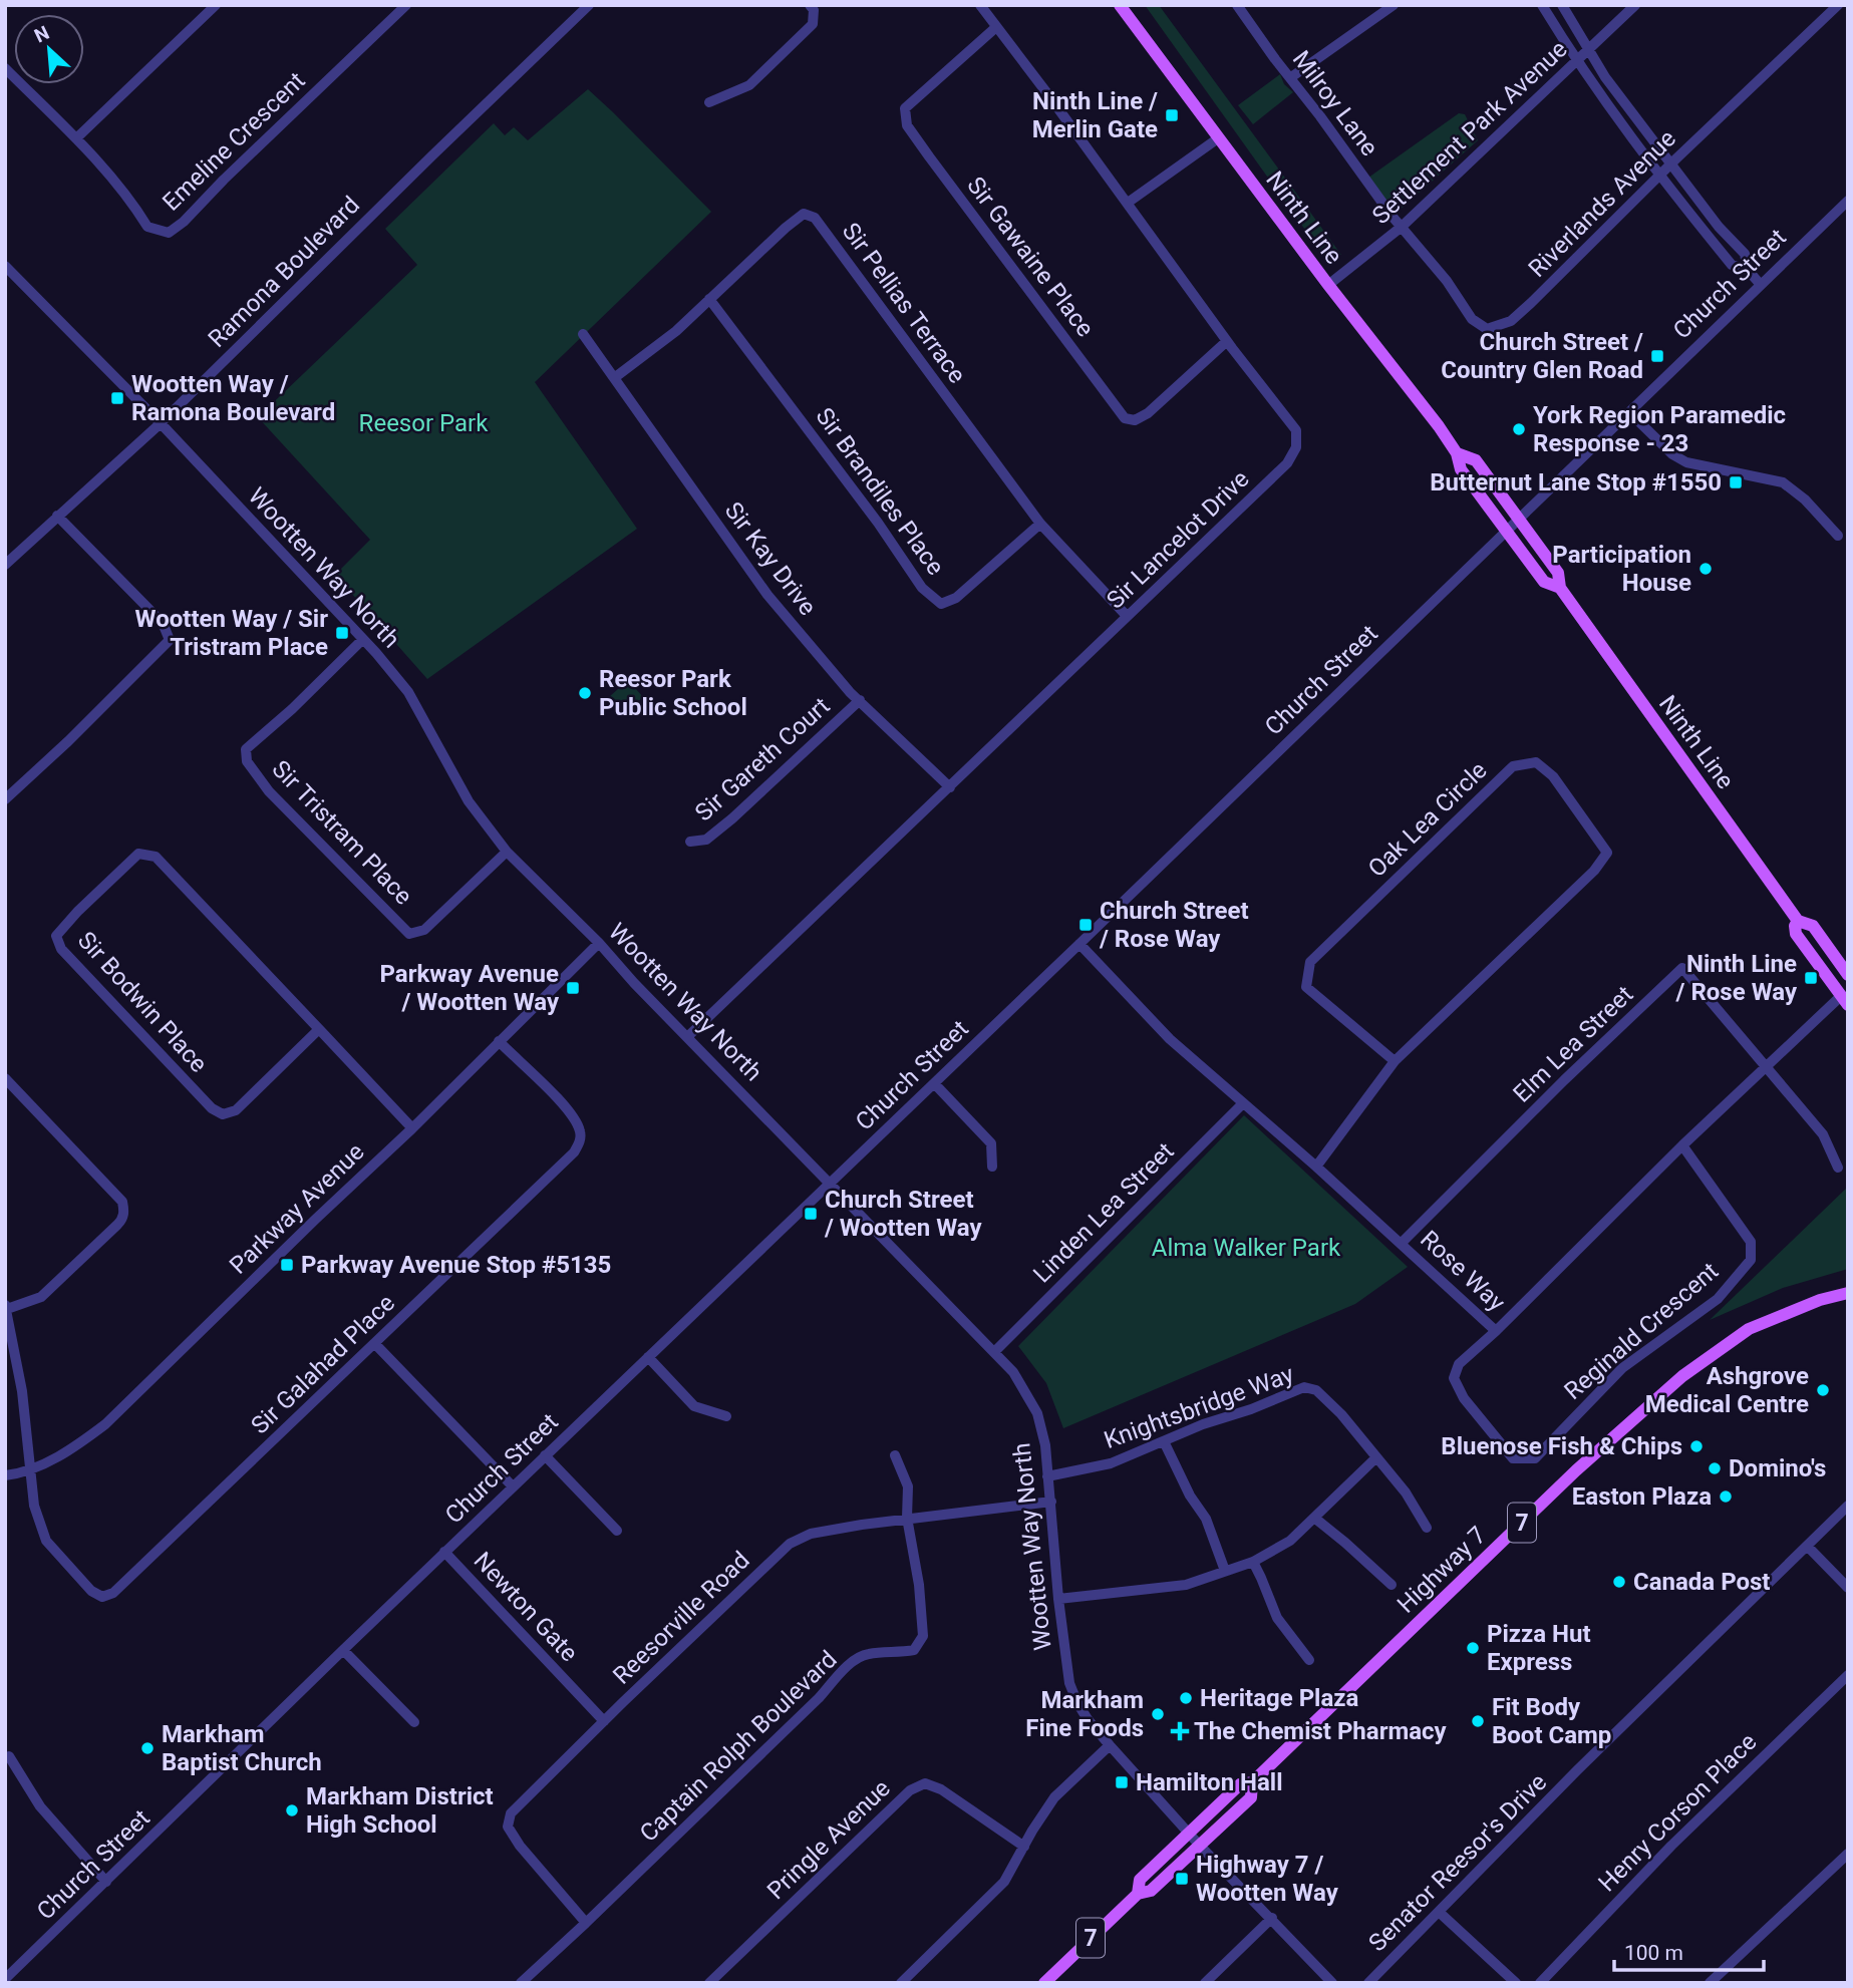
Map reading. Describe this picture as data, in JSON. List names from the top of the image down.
{
  "streets": {
    "main road": ["Ninth Line", "7", "Highway 7"],
    "street": [
      "Milroy Lane",
      "Settlement Park Avenue",
      "Emeline Crescent",
      "Riverlands Avenue",
      "Sir Gawaine Place",
      "Ramona Boulevard",
      "Church Street",
      "Sir Pellias Terrace",
      "Sir Brandiles Place",
      "Sir Lancelot Drive",
      "Sir Kay Drive",
      "Wootten Way North",
      "Sir Gareth Court",
      "Oak Lea Circle",
      "Sir Tristram Place",
      "Sir Bodwin Place",
      "Elm Lea Street",
      "Parkway Avenue",
      "Linden Lea Street",
      "Rose Way",
      "Reginald Crescent",
      "Sir Galahad Place",
      "Knightsbridge Way",
      "Newton Gate",
      "Reesorville Road",
      "Captain Rolph Boulevard",
      "Henry Corson Place",
      "Pringle Avenue",
      "Senator Reesor's Drive"
    ]
  },
  "crossings": [
    ["Milroy Lane", "Settlement Park Avenue"],
    ["Milroy Lane", "Riverlands Avenue"],
    ["Settlement Park Avenue", "Riverlands Avenue"],
    ["Settlement Park Avenue", "Ninth Line"],
    ["Ninth Line", "Church Street"],
    ["Ninth Line", "Rose Way"],
    ["Sir Gawaine Place", "Sir Lancelot Drive"],
    ["Ramona Boulevard", "Wootten Way North"],
    ["Church Street", "Wootten Way North"],
    ["Church Street", "Rose Way"],
    ["Church Street", "Newton Gate"],
    ["Sir Pellias Terrace", "Sir Brandiles Place"],
    ["Sir Pellias Terrace", "Sir Lancelot Drive"],
    ["Sir Pellias Terrace", "Sir Kay Drive"],
    ["Sir Lancelot Drive", "Sir Kay Drive"],
    ["Sir Lancelot Drive", "Wootten Way North"],
    ["Sir Kay Drive", "Sir Gareth Court"],
    ["Wootten Way North", "Sir Tristram Place"],
    ["Wootten Way North", "Parkway Avenue"],
    ["Wootten Way North", "Linden Lea Street"],
    ["Wootten Way North", "Knightsbridge Way"],
    ["Wootten Way North", "Highway 7"],
    ["Wootten Way North", "Reesorville Road"],
    ["Oak Lea Circle", "Rose Way"],
    ["Sir Bodwin Place", "Parkway Avenue"],
    ["Elm Lea Street", "Rose Way"],
    ["Parkway Avenue", "Sir Galahad Place"],
    ["Linden Lea Street", "Rose Way"],
    ["Rose Way", "Reginald Crescent"],
    ["Newton Gate", "Reesorville Road"],
    ["Reesorville Road", "Captain Rolph Boulevard"]
  ],
  "parks": ["Reesor Park", "Alma Walker Park"],
  "places": {
    "transit": [
      "Ninth Line / Merlin Gate",
      "Church Street / Country Glen Road",
      "Wootten Way / Ramona Boulevard",
      "Butternut Lane Stop #1550",
      "Wootten Way / Sir Tristram Place",
      "Church Street / Rose Way",
      "Ninth Line / Rose Way",
      "Parkway Avenue / Wootten Way",
      "Church Street / Wootten Way",
      "Parkway Avenue Stop #5135",
      "Hamilton Hall",
      "Highway 7 / Wootten Way"
    ],
    "other": [
      "York Region Paramedic Response - 23",
      "Participation House",
      "Reesor Park Public School",
      "Ashgrove Medical Centre",
      "Bluenose Fish & Chips",
      "Domino's",
      "Easton Plaza",
      "Canada Post",
      "Pizza Hut Express",
      "Heritage Plaza",
      "Markham Fine Foods",
      "Fit Body Boot Camp",
      "Markham Baptist Church",
      "Markham District High School"
    ],
    "health": ["The Chemist Pharmacy"]
  },
  "scale_bar": "100 m",
  "north": "top left"
}
